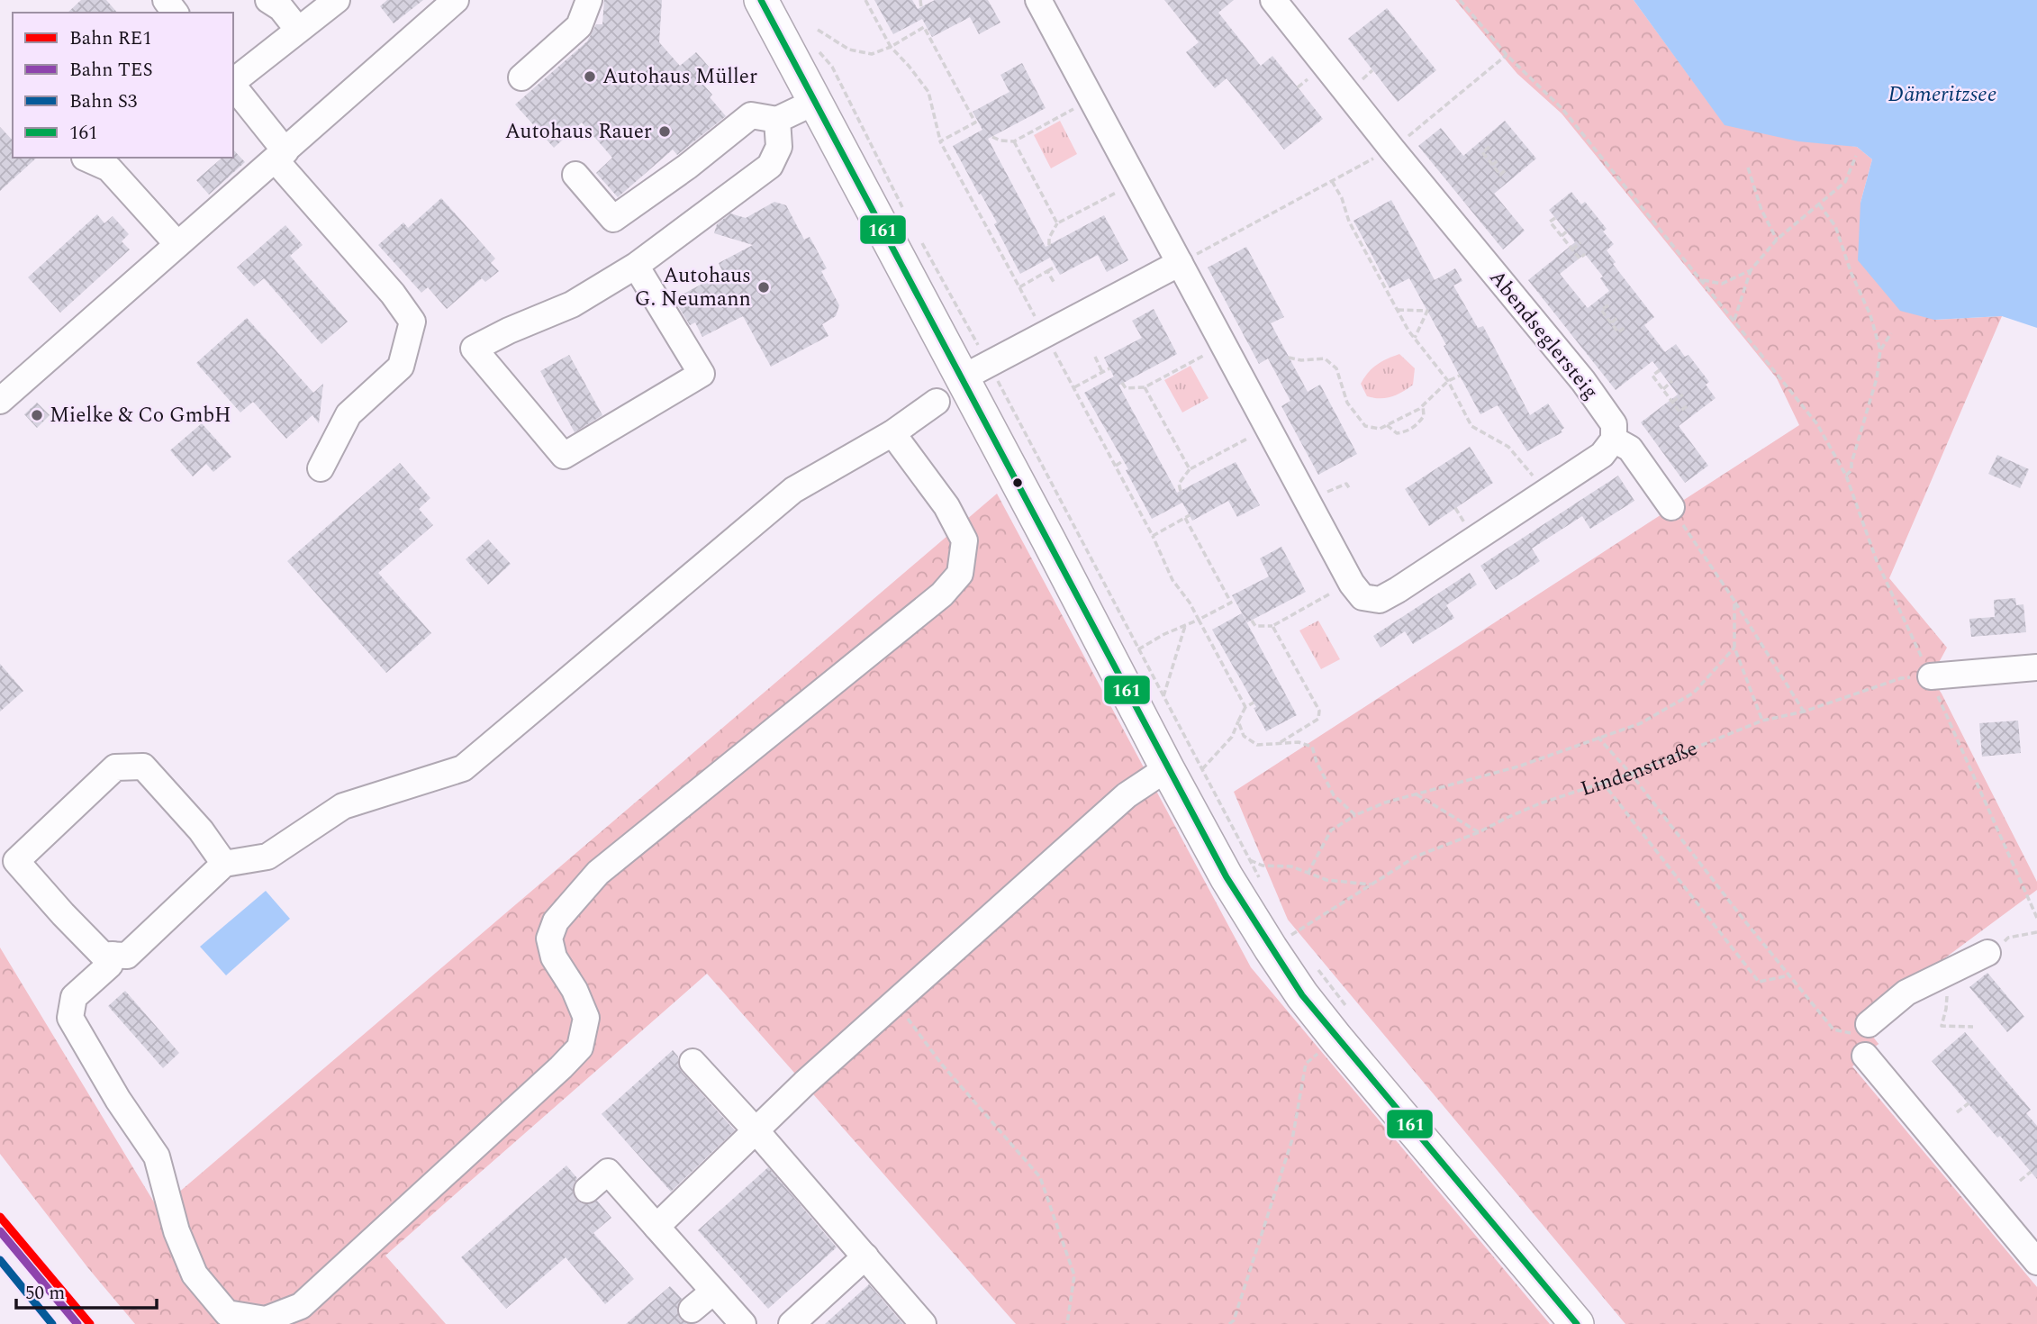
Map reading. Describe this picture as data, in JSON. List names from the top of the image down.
{
  "streets": {
    "street": ["Abendseglersteig"],
    "path": ["Lindenstraße"]
  },
  "water": ["Dämeritzsee"],
  "places": [
    "Autohaus Müller",
    "Autohaus Rauer",
    "Autohaus G. Neumann",
    "Mielke & Co GmbH"
  ],
  "lines": [
    "transit line 161",
    "rail line RE1",
    "rail line TES",
    "rail line S3"
  ],
  "legend": [
    "Bahn RE1",
    "Bahn TES",
    "Bahn S3",
    "161"
  ],
  "scale_bar": "50 m"
}
